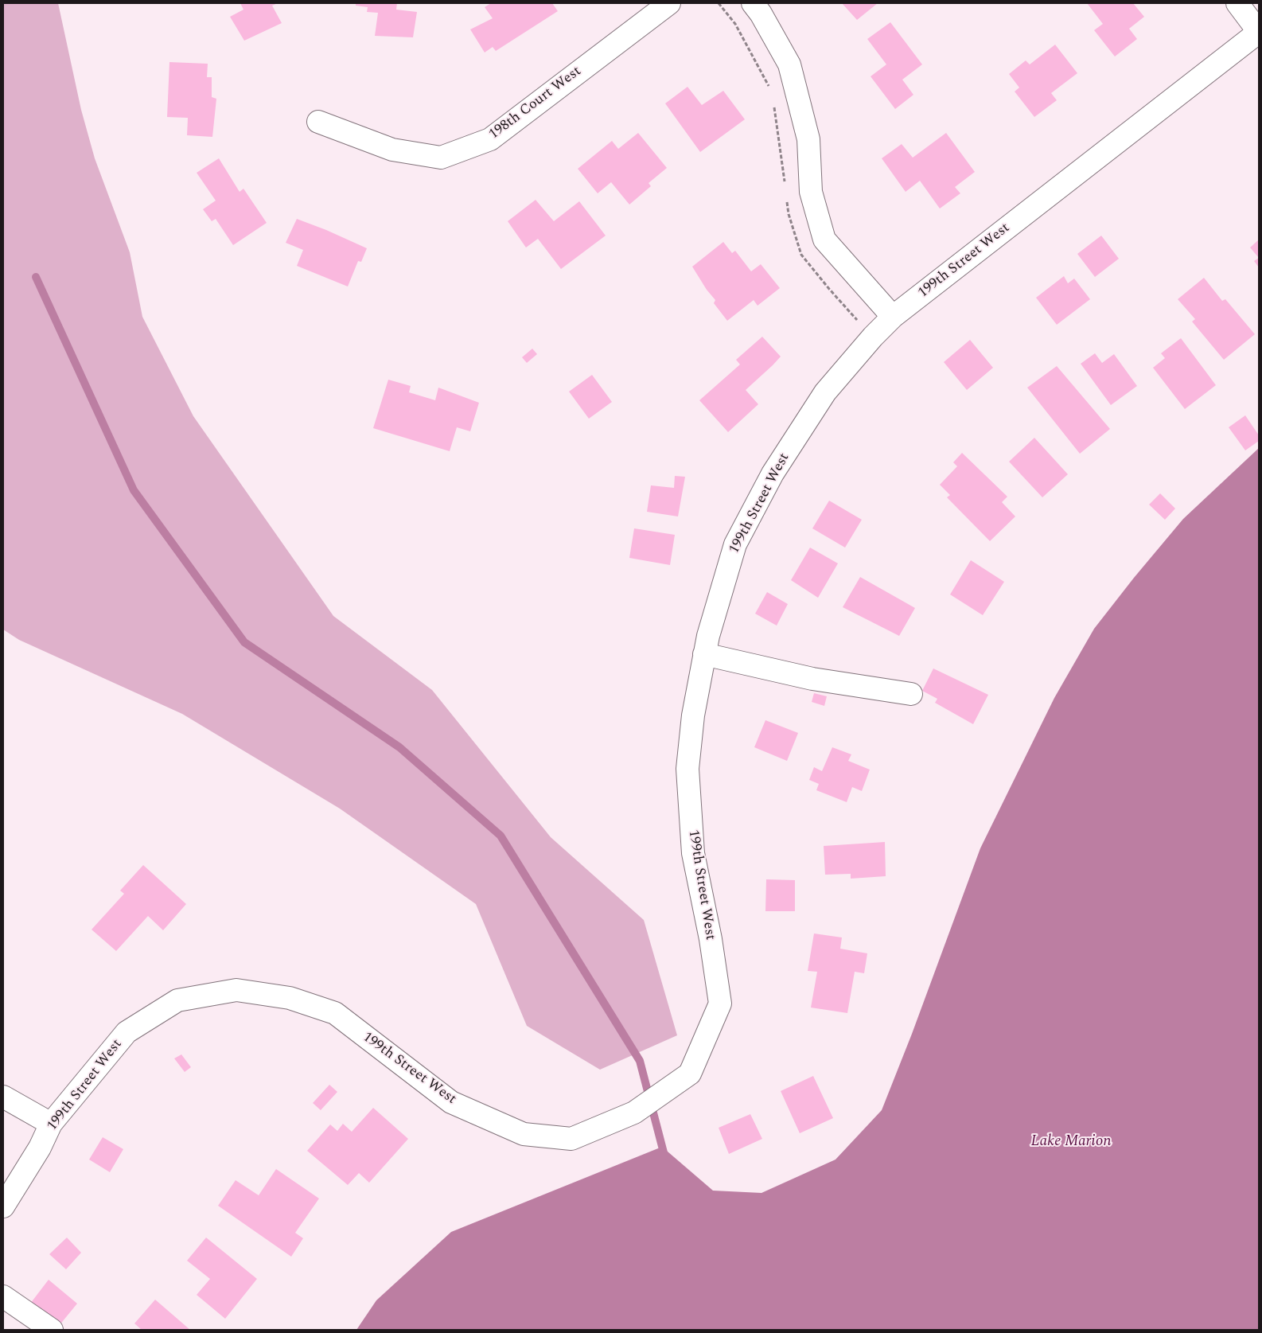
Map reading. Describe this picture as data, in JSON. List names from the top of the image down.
{
  "streets": {
    "street": ["198th Court West", "199th Street West"]
  },
  "water": ["Lake Marion"]
}
